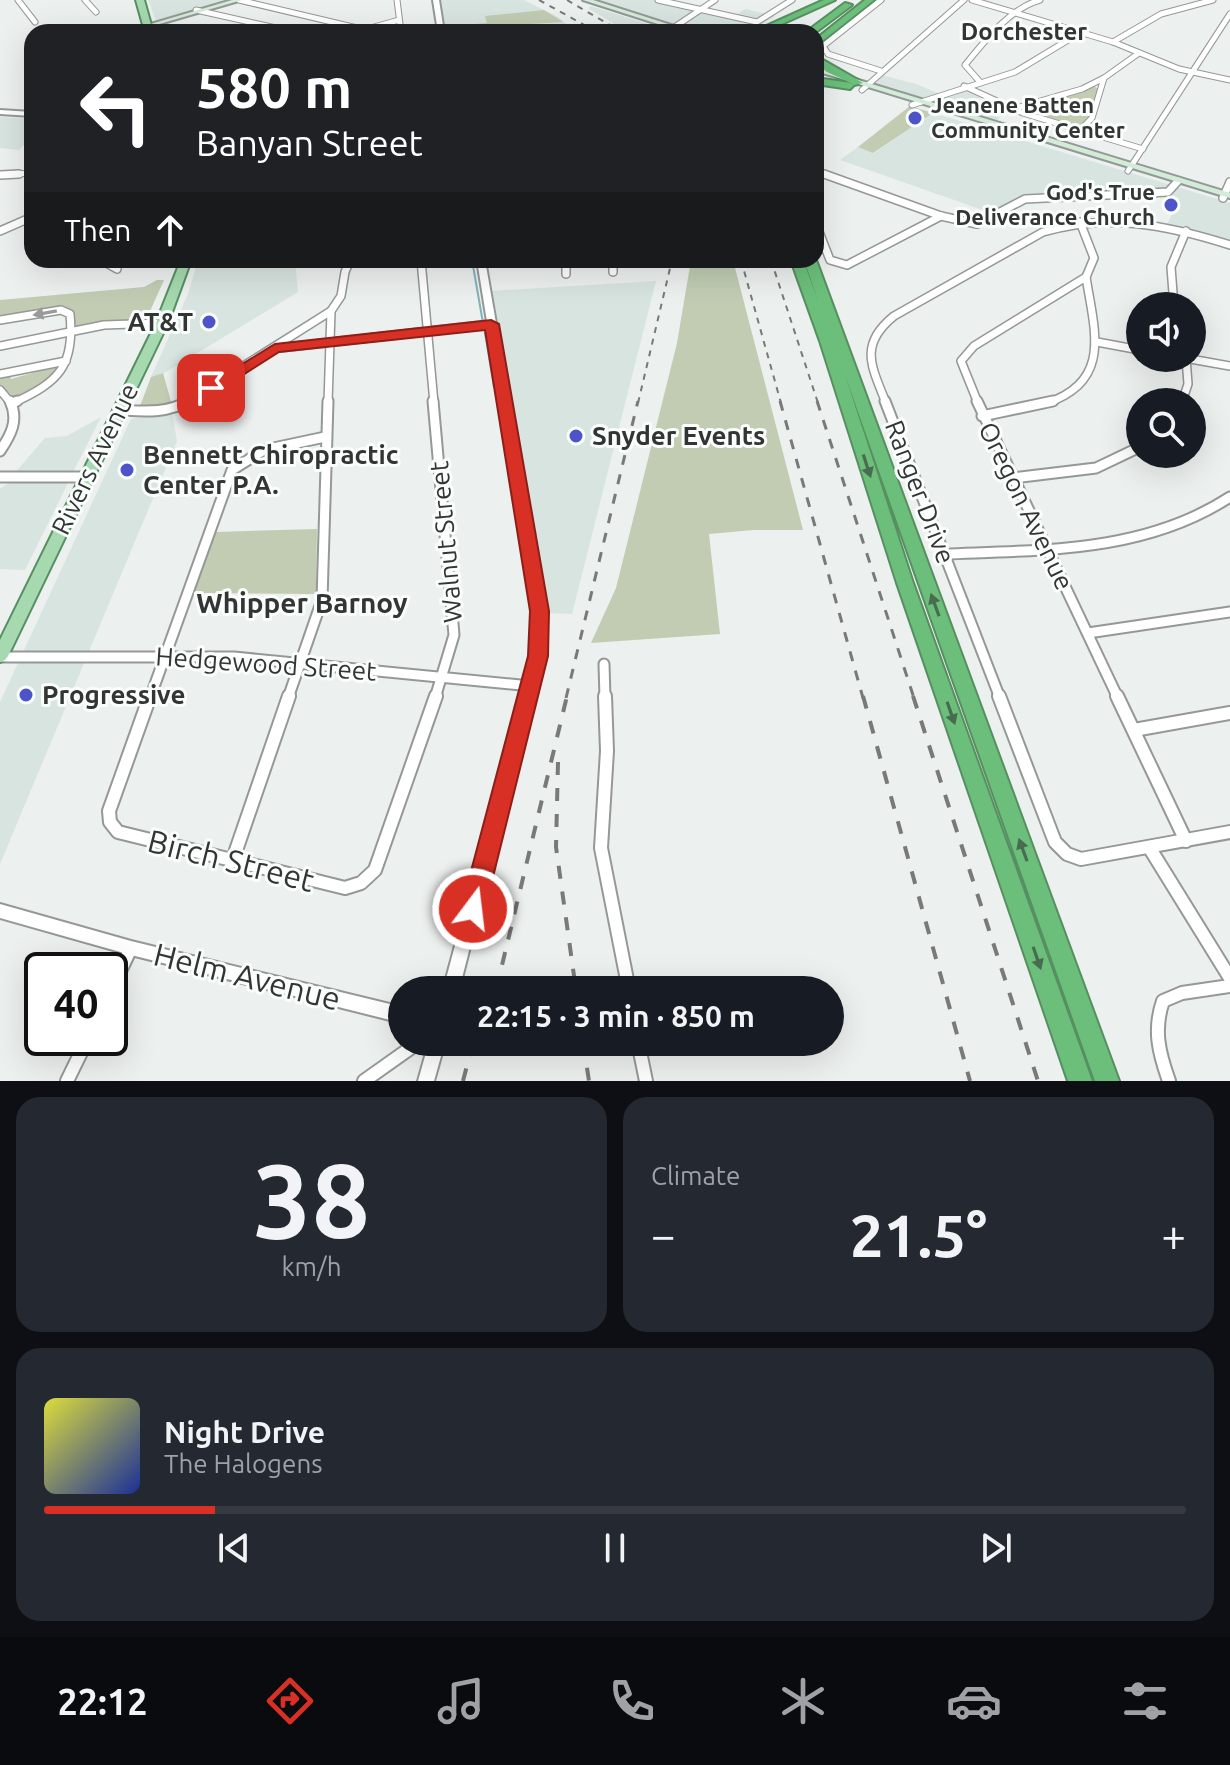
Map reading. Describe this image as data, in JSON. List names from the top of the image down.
{
  "streets": {
    "main road": ["Rivers Avenue"],
    "street": [
      "Ranger Drive",
      "Oregon Avenue",
      "Walnut Street",
      "Hedgewood Street",
      "Birch Street",
      "Helm Avenue"
    ]
  },
  "crossings": [
    ["Rivers Avenue", "Hedgewood Street"],
    ["Ranger Drive", "Oregon Avenue"],
    ["Walnut Street", "Hedgewood Street"],
    ["Walnut Street", "Birch Street"],
    ["Hedgewood Street", "Birch Street"]
  ],
  "districts": ["Dorchester", "Whipper Barnoy"],
  "places": [
    "Jeanene Batten Community Center",
    "God's True Deliverance Church",
    "AT&T",
    "Snyder Events",
    "Bennett Chiropractic Center P.A.",
    "Progressive"
  ],
  "page": {
    "turn": ["580 m", "Banyan Street"],
    "then": "Then",
    "limit": "40",
    "trip": "22:15 · 3 min · 850 m",
    "tile": [
      ["38", "km/h"],
      "Climate"
    ],
    "heat": ["−", "21.5°", "+"],
    "song": ["Night Drive", "The Halogens"],
    "tabs": "22:12"
  }
}
